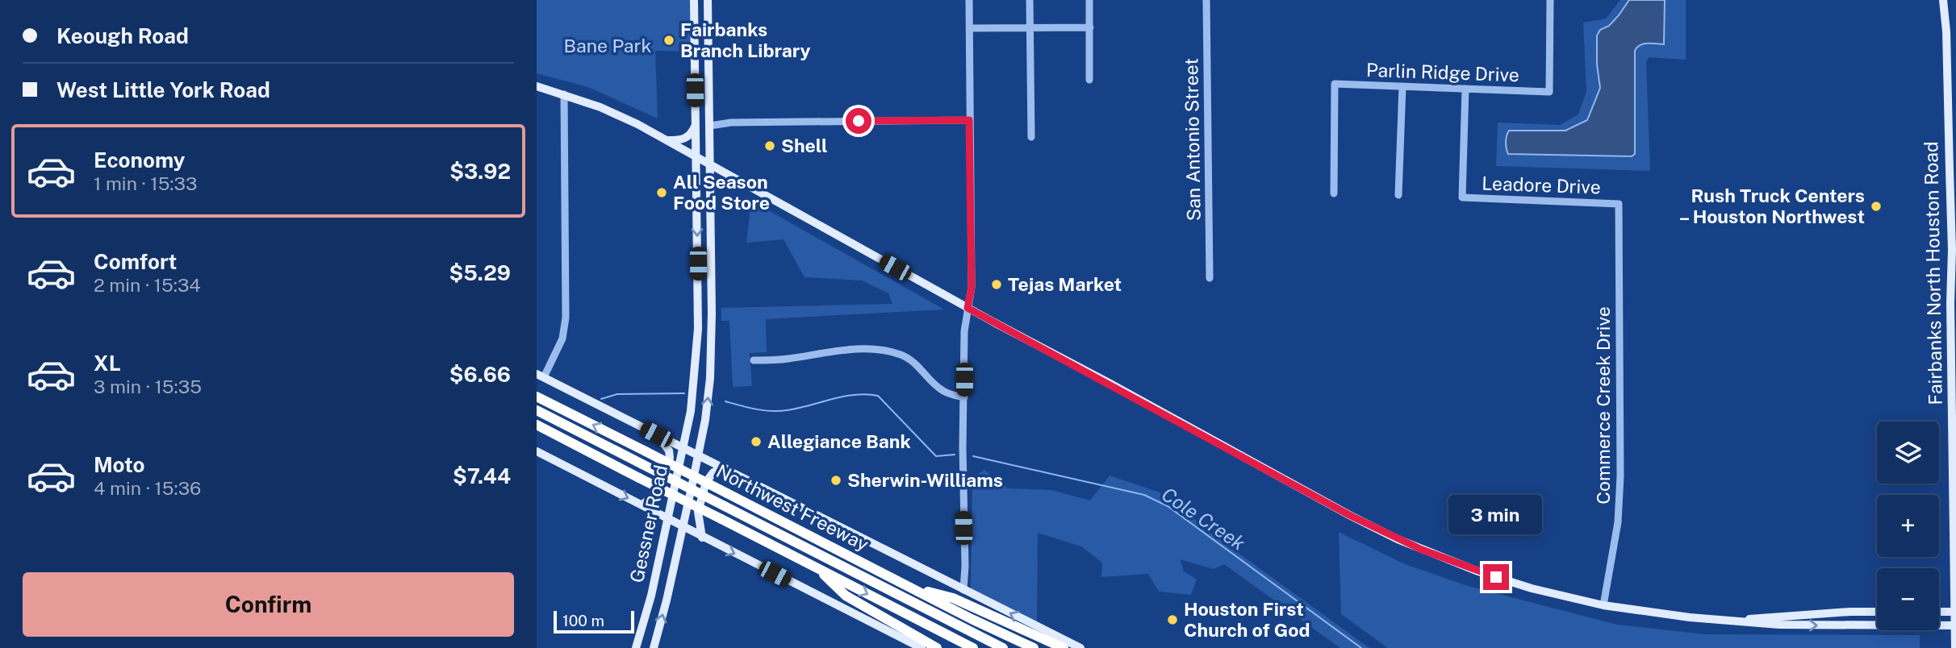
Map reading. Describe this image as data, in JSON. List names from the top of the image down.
{
  "streets": {
    "highway": ["Northwest Freeway"],
    "main road": ["Fairbanks North Houston Road", "Gessner Road"],
    "street": [
      "Parlin Ridge Drive",
      "San Antonio Street",
      "Leadore Drive",
      "Commerce Creek Drive"
    ]
  },
  "crossings": [
    ["Parlin Ridge Drive", "Leadore Drive"],
    ["Leadore Drive", "Commerce Creek Drive"]
  ],
  "water": ["Cole Creek"],
  "parks": ["Bane Park"],
  "places": [
    "Fairbanks Branch Library",
    "Shell",
    "All Season Food Store",
    "Rush Truck Centers – Houston Northwest",
    "Tejas Market",
    "Allegiance Bank",
    "Sherwin-Williams",
    "Houston First Church of God"
  ],
  "scale_bar": "100 m",
  "page": {
    "banner": ["Keough Road", "West Little York Road"],
    "list": [
      {
        "name": "Economy",
        "note": "1 min · 15:33",
        "value": "$3.92"
      },
      {
        "name": "Comfort",
        "note": "2 min · 15:34",
        "value": "$5.29"
      },
      {
        "name": "XL",
        "note": "3 min · 15:35",
        "value": "$6.66"
      },
      {
        "name": "Moto",
        "note": "4 min · 15:36",
        "value": "$7.44"
      }
    ],
    "map_buttons": ["+", "−"],
    "bubble": "3 min",
    "buttons": "Confirm",
    "scale": "100 m"
  }
}
